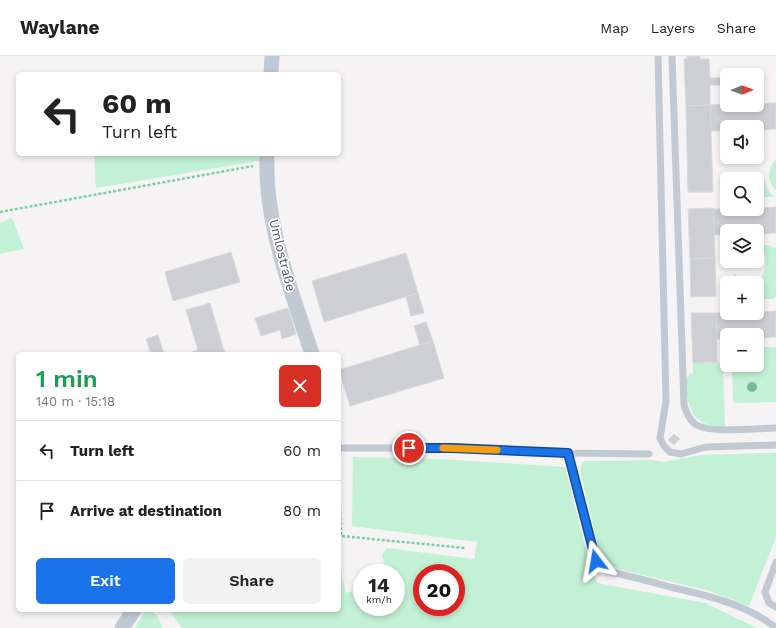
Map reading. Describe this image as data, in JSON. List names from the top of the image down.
{
  "streets": {
    "street": ["Umlostraße"]
  },
  "north": "right",
  "page": {
    "header": "Waylane",
    "nav": ["Map", "Layers", "Share"],
    "map_buttons": ["+", "−"],
    "turn": ["60 m", "Turn left"],
    "heading": ["1 min", "140 m · 15:18"],
    "list": [
      {
        "name": "Turn left",
        "value": "60 m"
      },
      {
        "name": "Arrive at destination",
        "value": "80 m"
      }
    ],
    "buttons": ["Exit", "Share"],
    "speed": "14 km/h",
    "limit": "20"
  }
}
